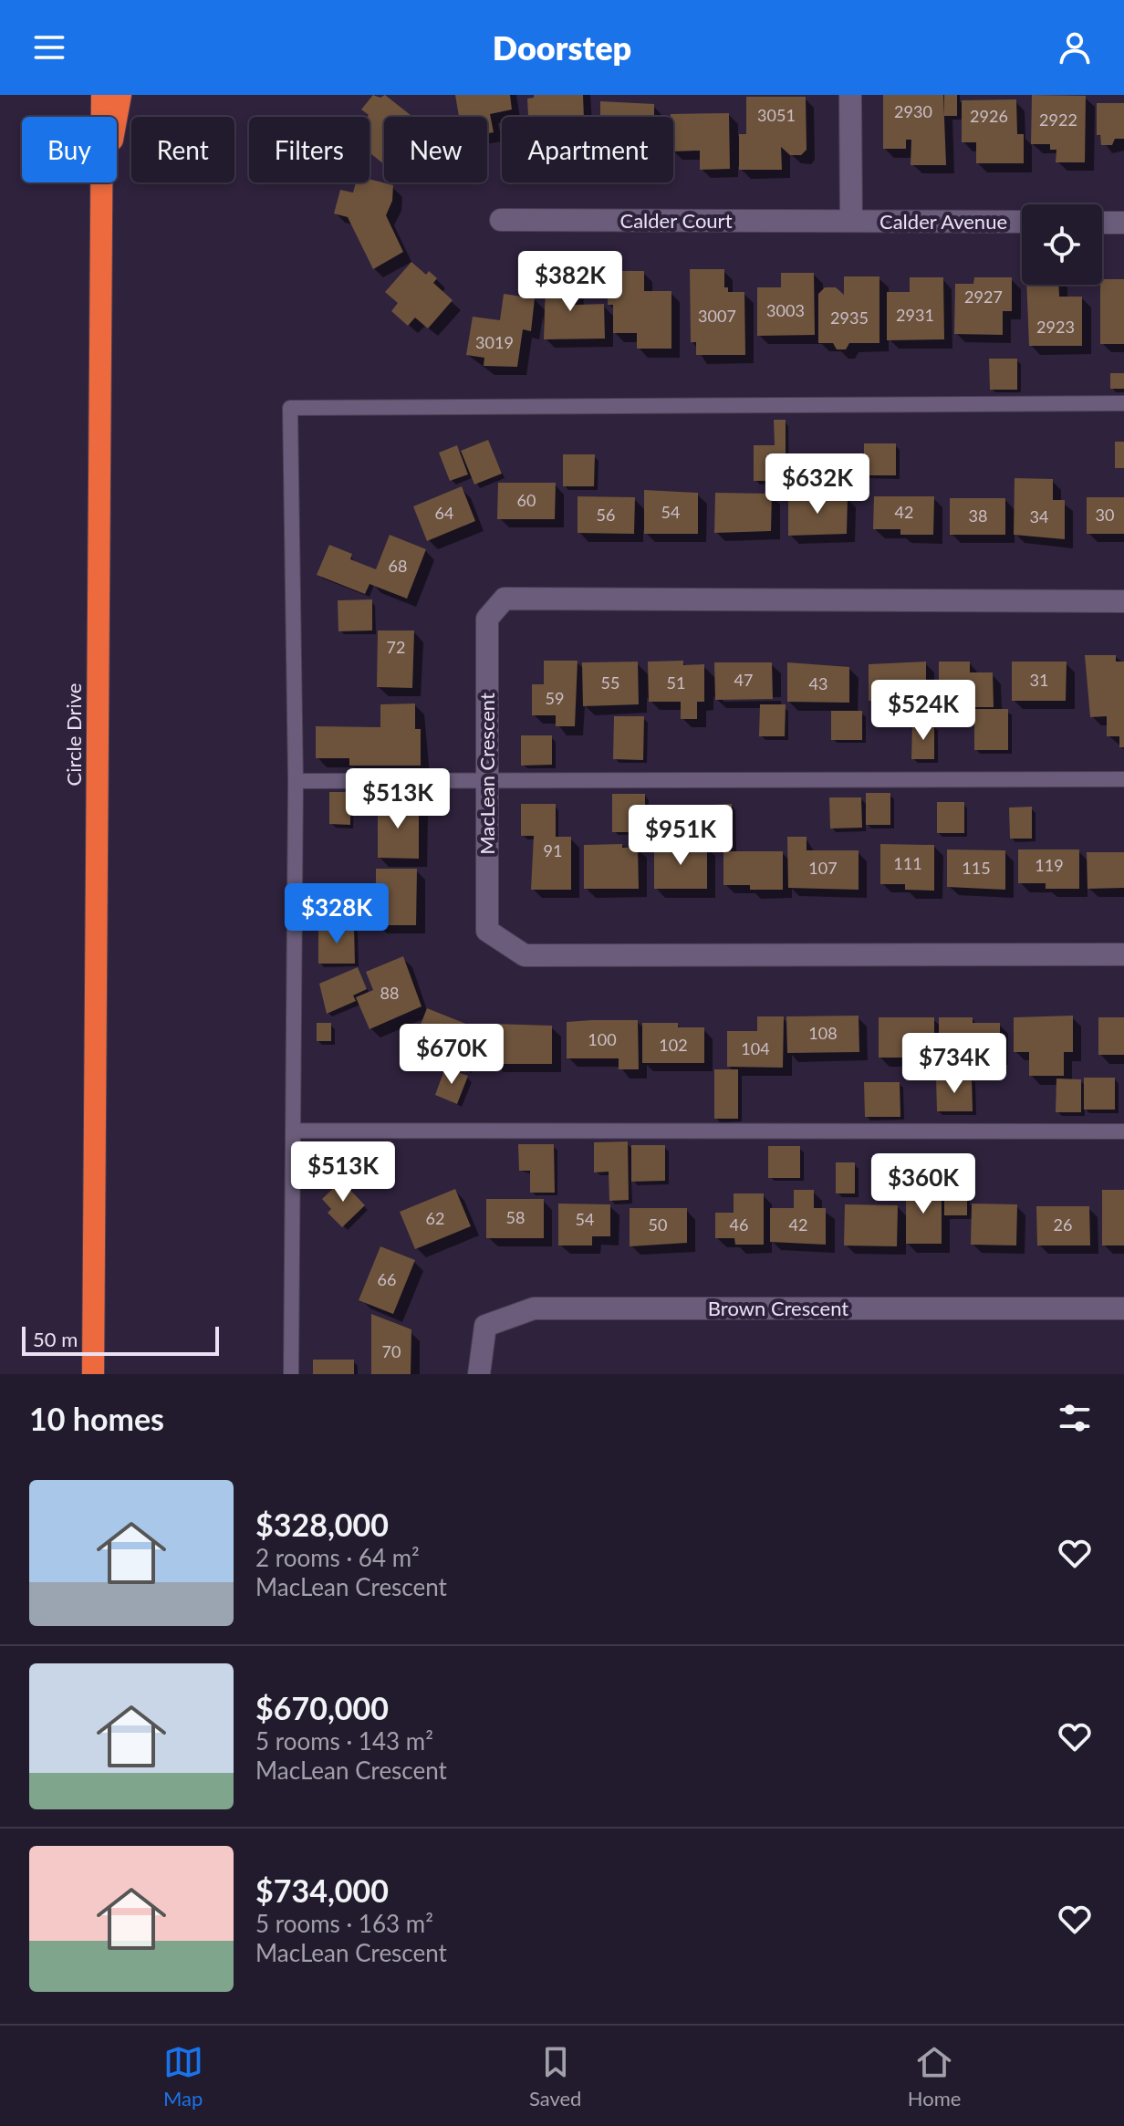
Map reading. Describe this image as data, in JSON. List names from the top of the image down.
{
  "streets": {
    "highway": ["Circle Drive"],
    "street": [
      "Calder Court",
      "Calder Avenue",
      "MacLean Crescent",
      "Brown Crescent"
    ]
  },
  "crossings": [
    ["Calder Court", "Calder Avenue"]
  ],
  "house_numbers": [
    "2930",
    "3051",
    "2926",
    "2922",
    "2927",
    "3003",
    "2931",
    "3007",
    "2935",
    "2923",
    "3019",
    "60",
    "54",
    "42",
    "64",
    "56",
    "30",
    "38",
    "34",
    "68",
    "72",
    "47",
    "31",
    "55",
    "51",
    "43",
    "59",
    "91",
    "111",
    "119",
    "107",
    "115",
    "88",
    "108",
    "100",
    "102",
    "104",
    "58",
    "62",
    "54",
    "50",
    "46",
    "42",
    "26",
    "66",
    "70"
  ],
  "scale_bar": "50 m",
  "page": {
    "header": "Doorstep",
    "chip": [
      "Buy",
      "Rent",
      "Filters",
      "New",
      "Apartment"
    ],
    "price": [
      "$382K",
      "$632K",
      "$524K",
      "$513K",
      "$951K",
      "$328K",
      "$670K",
      "$734K",
      "$513K",
      "$360K"
    ],
    "scale": "50 m",
    "heading": "10 homes",
    "list": [
      {
        "name": "$328,000",
        "note": "2 rooms · 64 m² · MacLean Crescent"
      },
      {
        "name": "$670,000",
        "note": "5 rooms · 143 m² · MacLean Crescent"
      },
      {
        "name": "$734,000",
        "note": "5 rooms · 163 m² · MacLean Crescent"
      }
    ],
    "tabs": ["Map", "Saved", "Home"]
  }
}
